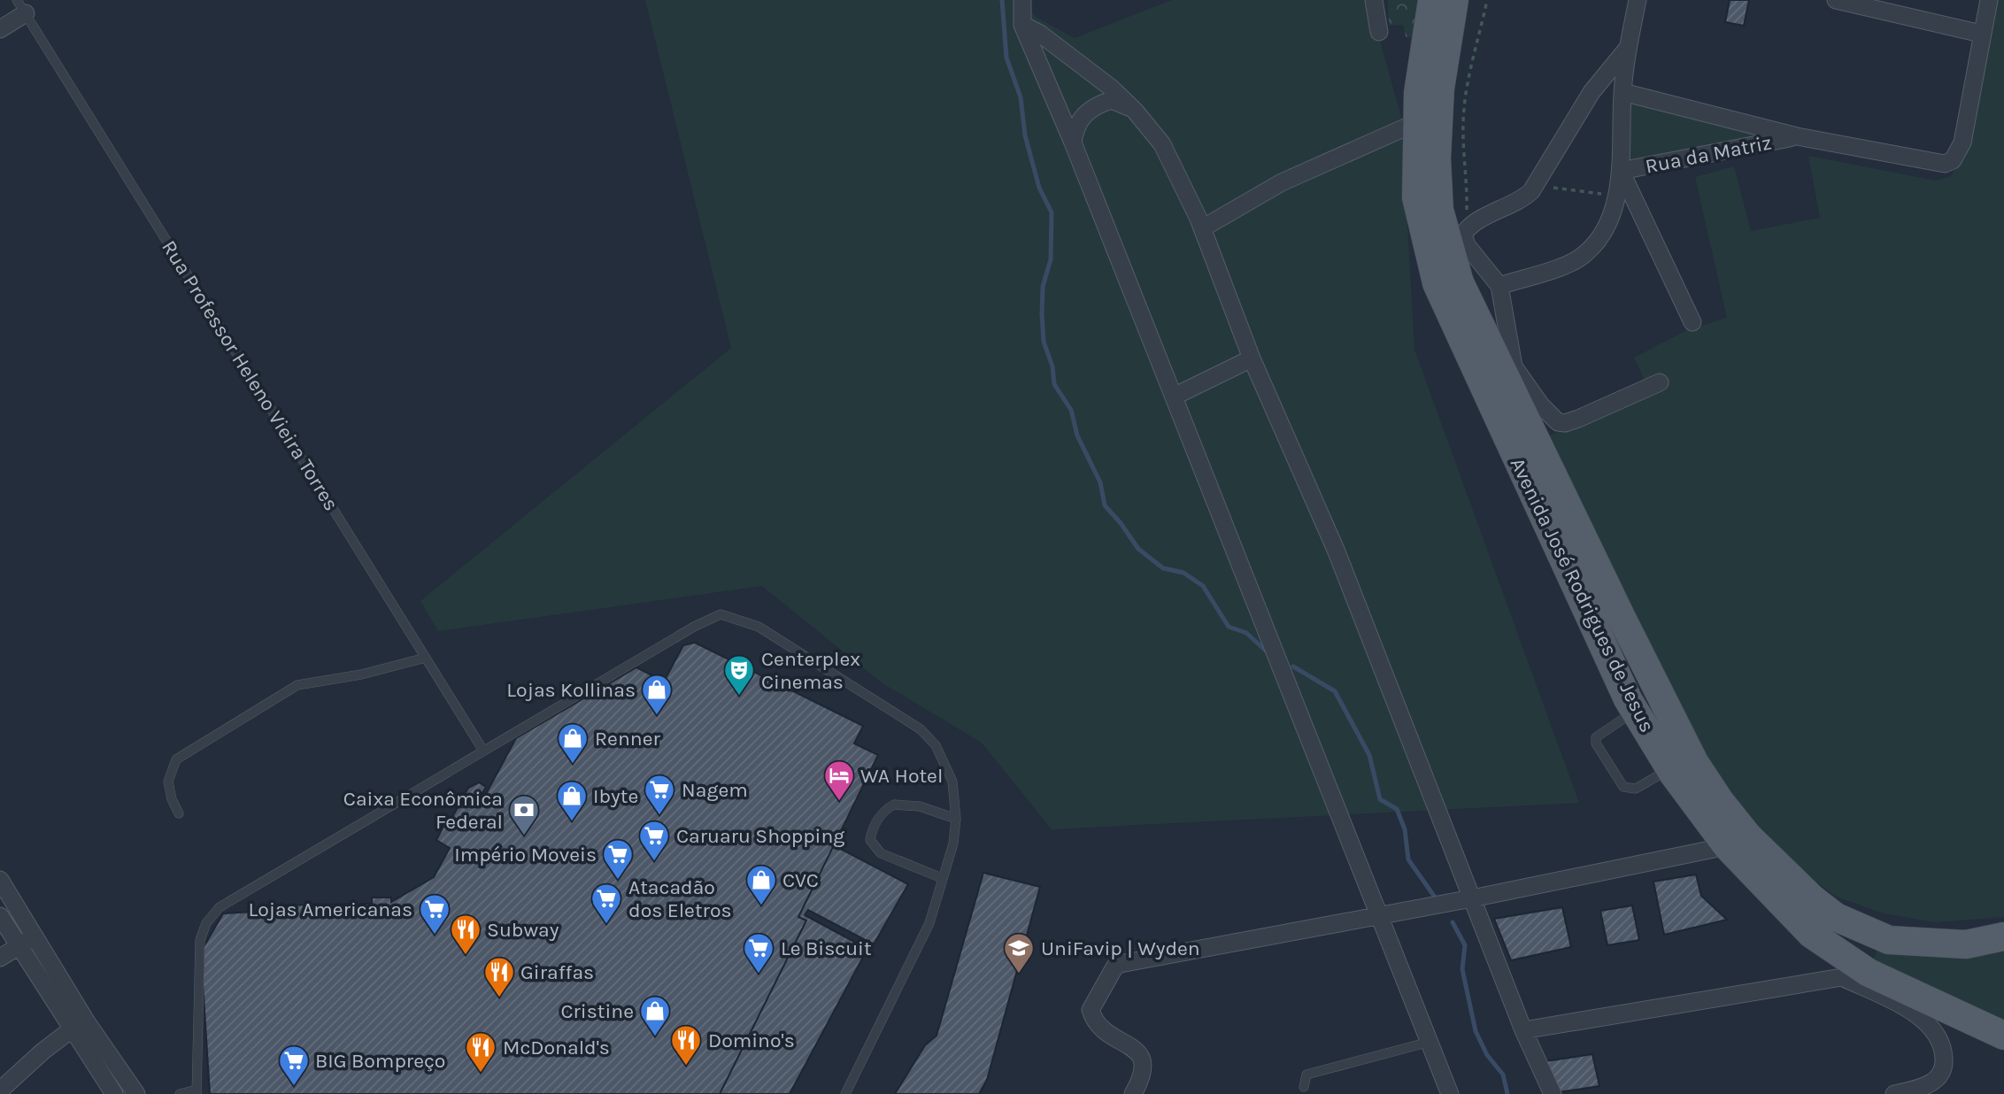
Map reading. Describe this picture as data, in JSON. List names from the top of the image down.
{
  "streets": {
    "main road": ["Avenida José Rodrigues de Jesus"],
    "street": ["Rua da Matriz"],
    "lane": ["Rua Professor Heleno Vieira Torres"]
  },
  "places": {
    "theatre": ["Centerplex Cinemas"],
    "shop": [
      "Lojas Kollinas",
      "Renner",
      "Ibyte",
      "CVC",
      "Cristine"
    ],
    "hotel": ["WA Hotel"],
    "supermarket": [
      "Nagem",
      "Caruaru Shopping",
      "Império Moveis",
      "Atacadão dos Eletros",
      "Lojas Americanas",
      "Le Biscuit",
      "BIG Bompreço"
    ],
    "bank": ["Caixa Econômica Federal"],
    "restaurant": [
      "Subway",
      "Giraffas",
      "Domino's",
      "McDonald's"
    ],
    "school or university": ["UniFavip | Wyden"]
  }
}
